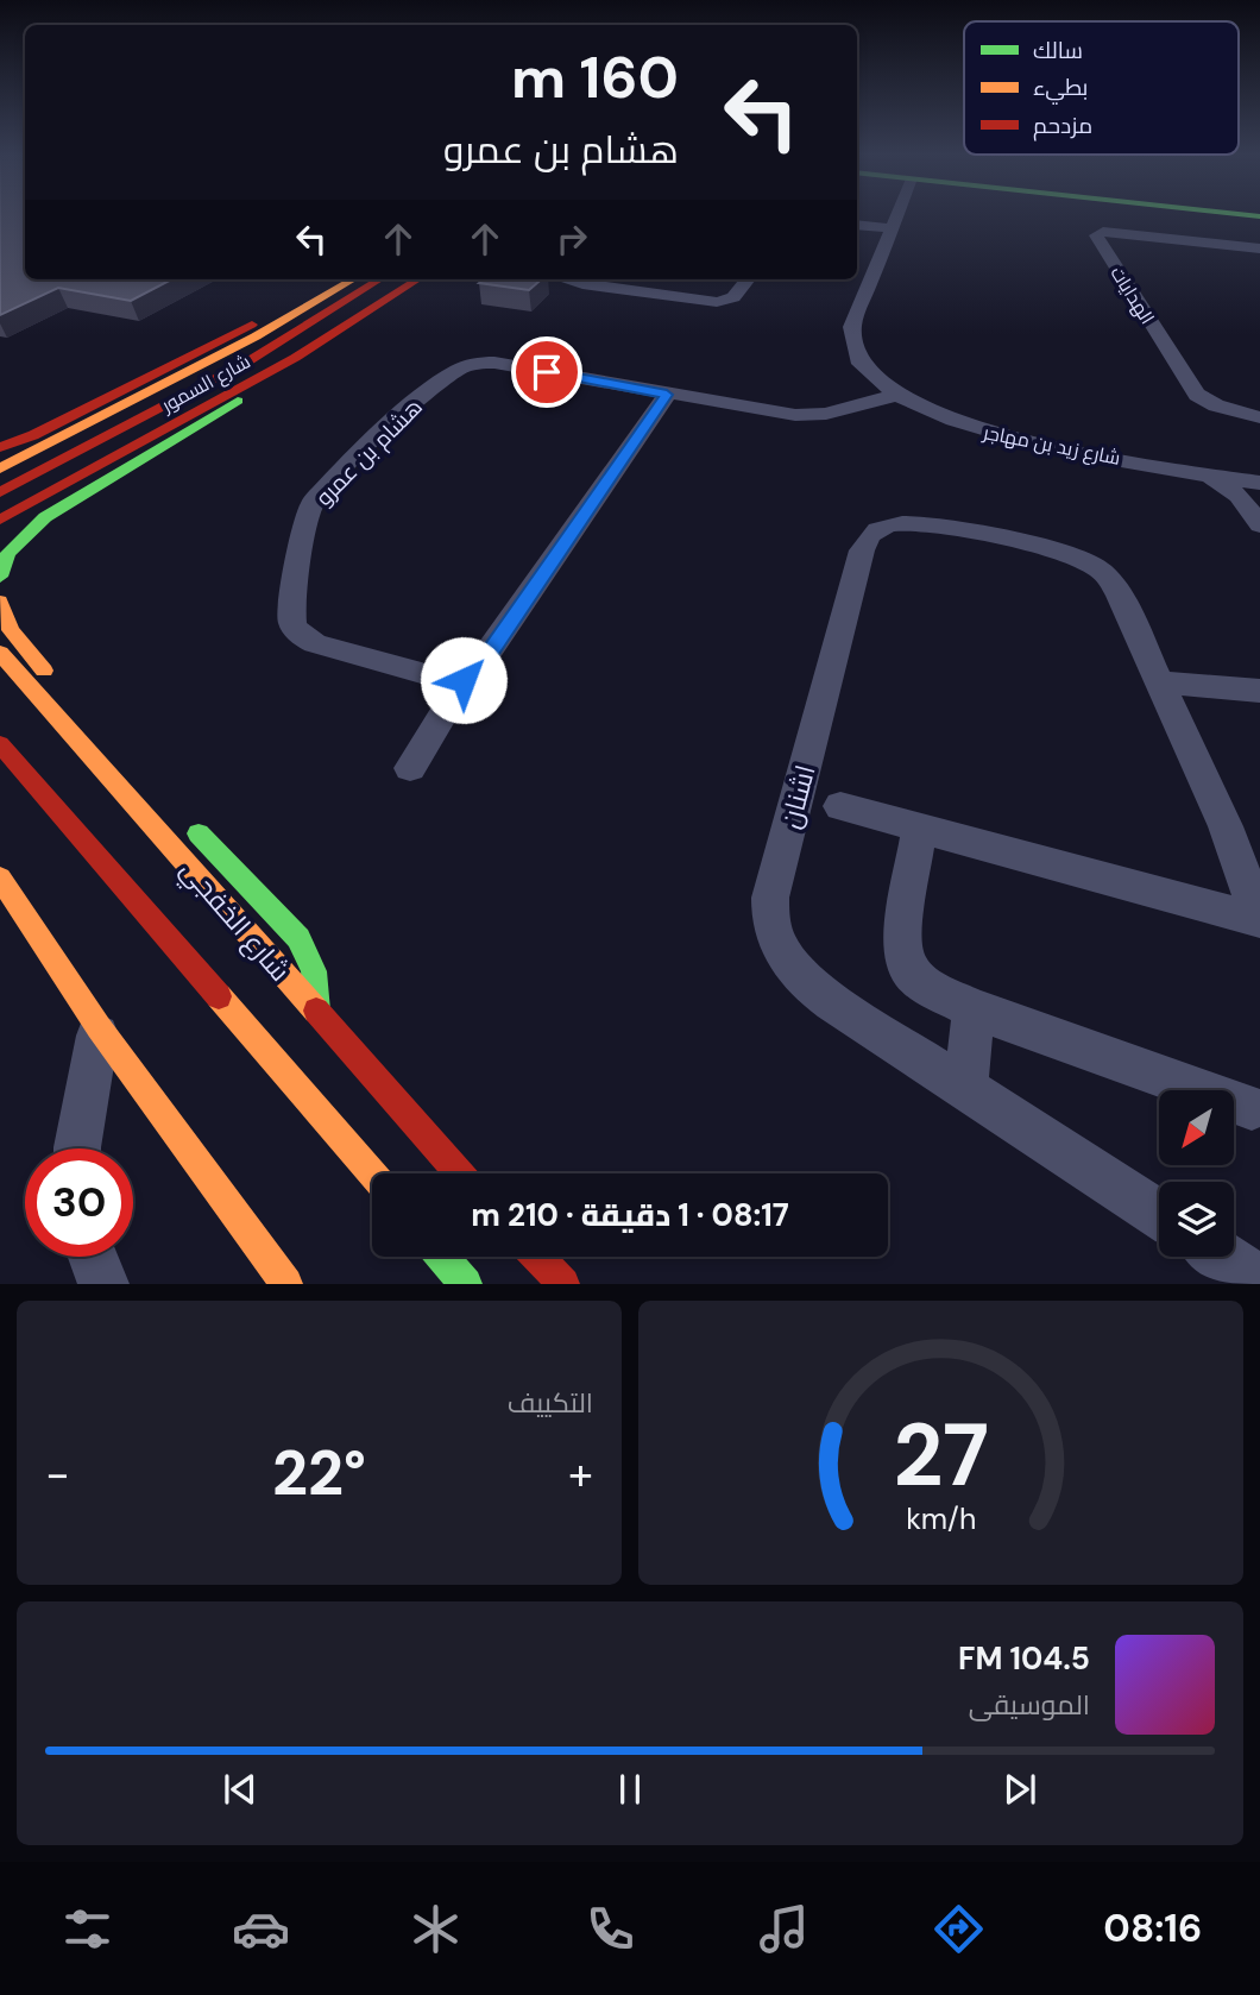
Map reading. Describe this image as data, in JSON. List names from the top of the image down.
{
  "streets": {
    "main road": ["شارع السمور", "شارع الخفجي"],
    "street": [
      "الهدايات",
      "شارع زيد بن مهاجر",
      "هشام بن عمرو",
      "اشنان"
    ]
  },
  "crossings": [
    ["شارع زيد بن مهاجر", "هشام بن عمرو"]
  ],
  "legend": ["سالك", "بطيء", "مزدحم"],
  "north": "bottom left",
  "page": {
    "turn": ["160 m", "هشام بن عمرو"],
    "limit": "30",
    "trip": "08:17 · 1 دقيقة · 210 m",
    "tile": "التكييف",
    "heat": ["−", "22°", "+"],
    "song": ["104.5 FM", "الموسيقى"],
    "tabs": "08:16",
    "gauge": ["27", "km/h"]
  }
}
